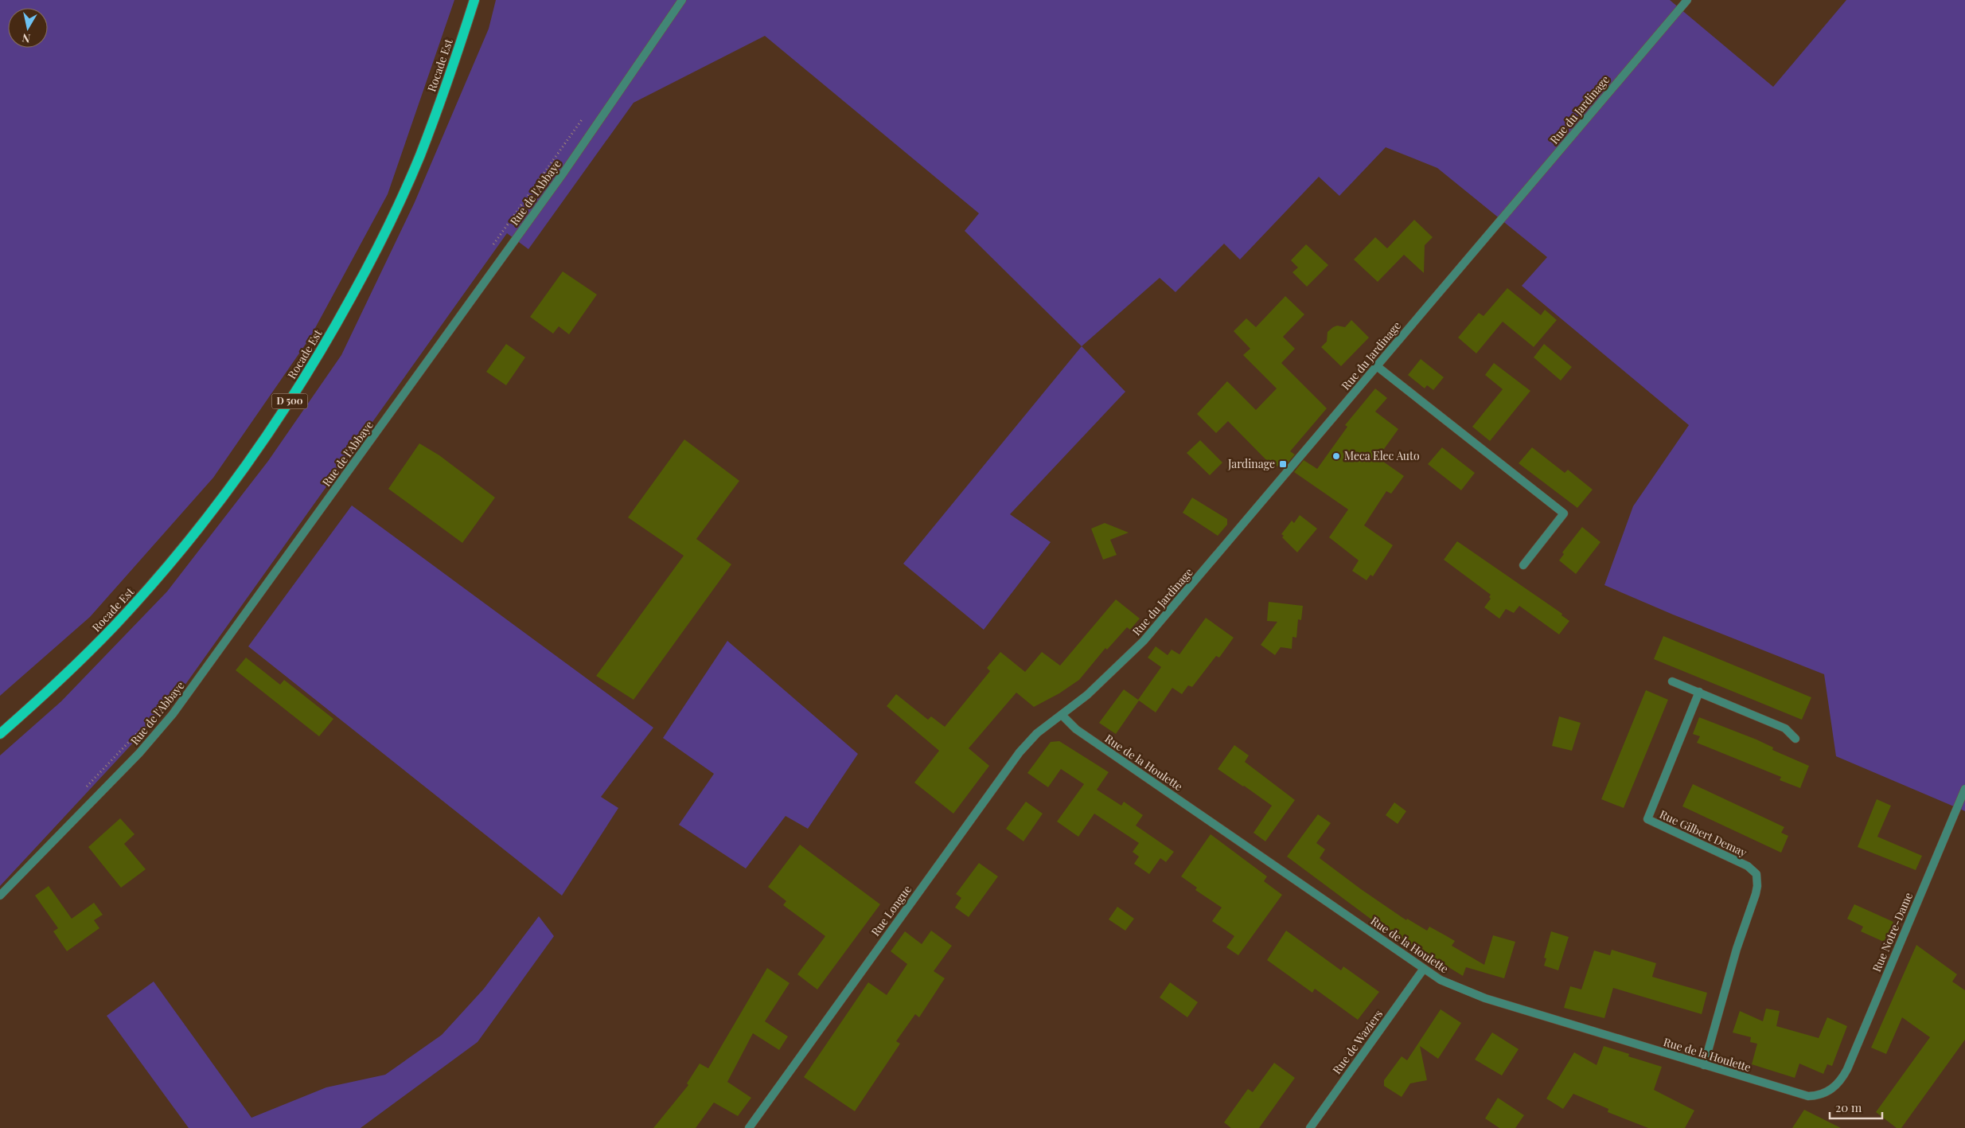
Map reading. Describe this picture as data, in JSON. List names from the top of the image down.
{
  "streets": {
    "main road": ["Rocade Est", "D 500"],
    "street": [
      "Rue du Jardinage",
      "Rue de l'Abbaye",
      "Rue de la Houlette",
      "Rue Gilbert Demay",
      "Rue Longue",
      "Rue Notre-Dame",
      "Rue de Waziers"
    ]
  },
  "crossings": [
    ["Rue du Jardinage", "Rue de la Houlette"],
    ["Rue du Jardinage", "Rue Longue"],
    ["Rue de la Houlette", "Rue Gilbert Demay"],
    ["Rue de la Houlette", "Rue Longue"],
    ["Rue de la Houlette", "Rue Notre-Dame"],
    ["Rue de la Houlette", "Rue de Waziers"]
  ],
  "places": {
    "other": ["Meca Elec Auto"],
    "transit": ["Jardinage"]
  },
  "scale_bar": "20 m",
  "north": "bottom"
}
